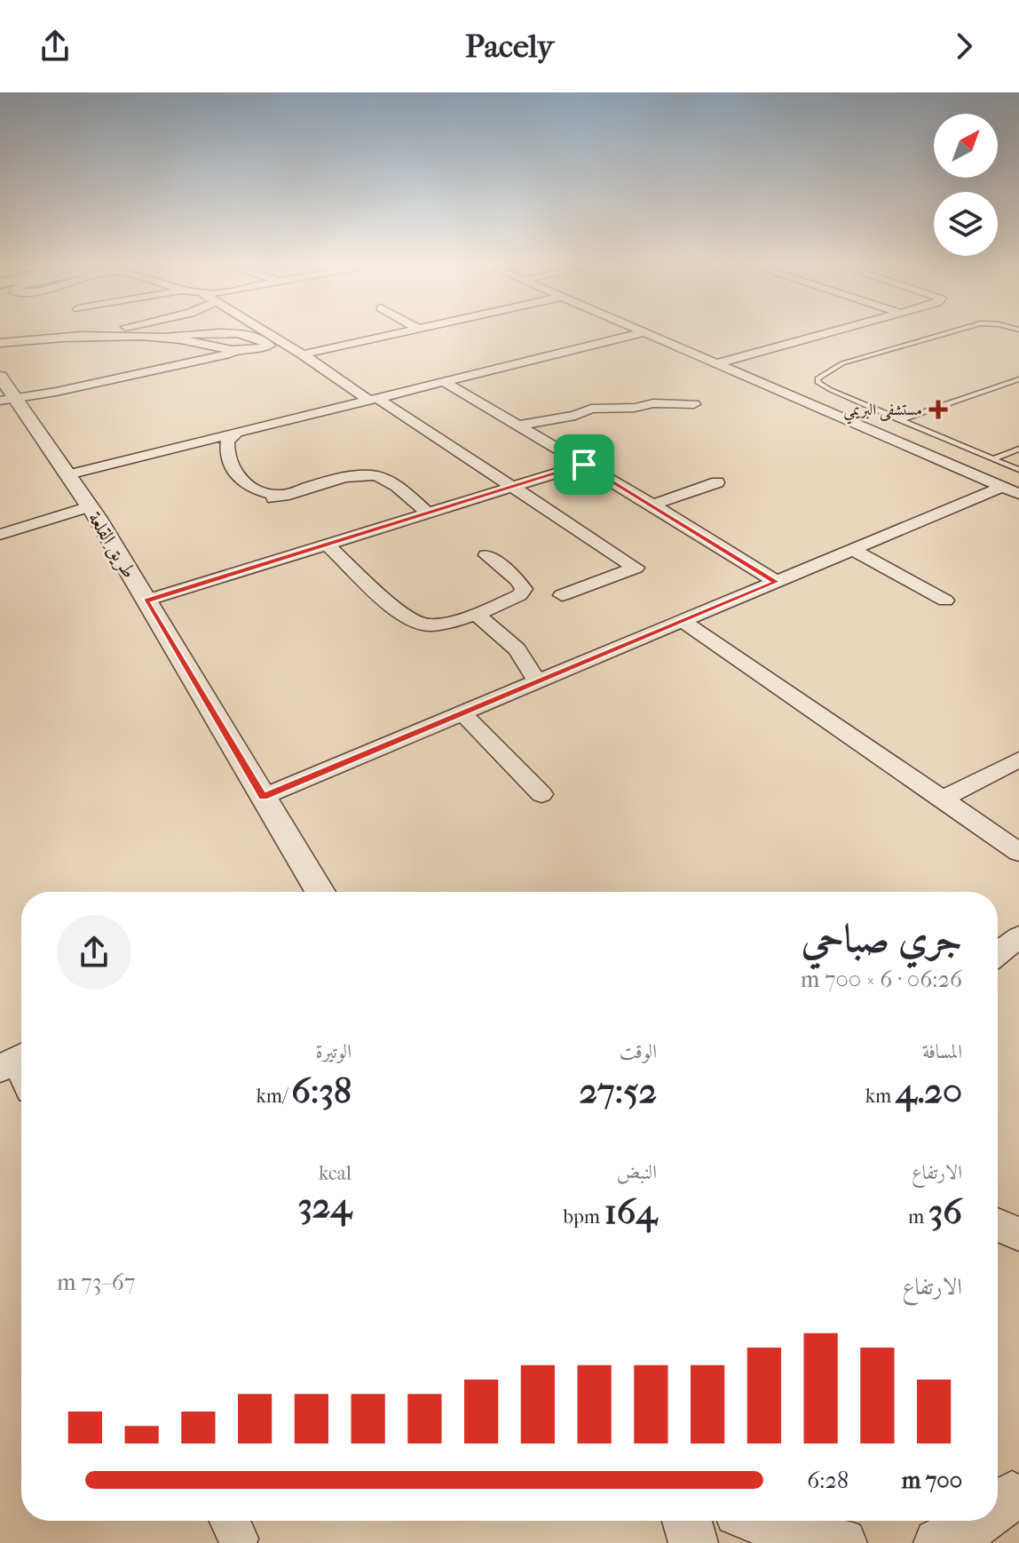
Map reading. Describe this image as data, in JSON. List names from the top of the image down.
{
  "streets": {
    "street": ["طريق القلعة"]
  },
  "places": {
    "health": ["مستشفى البريمي"]
  },
  "north": "top right",
  "page": {
    "header": "Pacely",
    "heading": ["جري صباحي", "06:26 · 6 × 700 m"],
    "stats": [
      ["المسافة", "4.20 km"],
      ["الوقت", "27:52"],
      ["الوتيرة", "6:38 /km"],
      ["الارتفاع", "36 m"],
      ["النبض", "164 bpm"],
      ["kcal", "324"]
    ],
    "chart": ["الارتفاع", "67–73 m"],
    "list": [
      {
        "name": "700 m",
        "note": "6:28"
      }
    ]
  }
}
